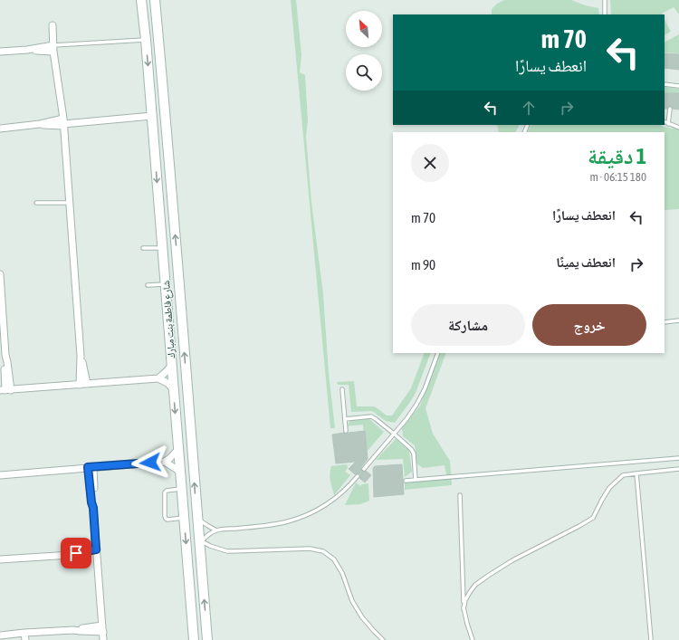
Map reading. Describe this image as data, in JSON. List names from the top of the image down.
{
  "streets": {
    "street": ["شارع فاطمة بنت مبارك"]
  },
  "north": "top left",
  "page": {
    "turn": ["70 m", "انعطف يسارًا"],
    "heading": ["1 دقيقة", "180 m · 06:15"],
    "list": [
      {
        "name": "انعطف يسارًا",
        "value": "70 m"
      },
      {
        "name": "انعطف يمينًا",
        "value": "90 m"
      }
    ],
    "buttons": ["خروج", "مشاركة"]
  }
}
